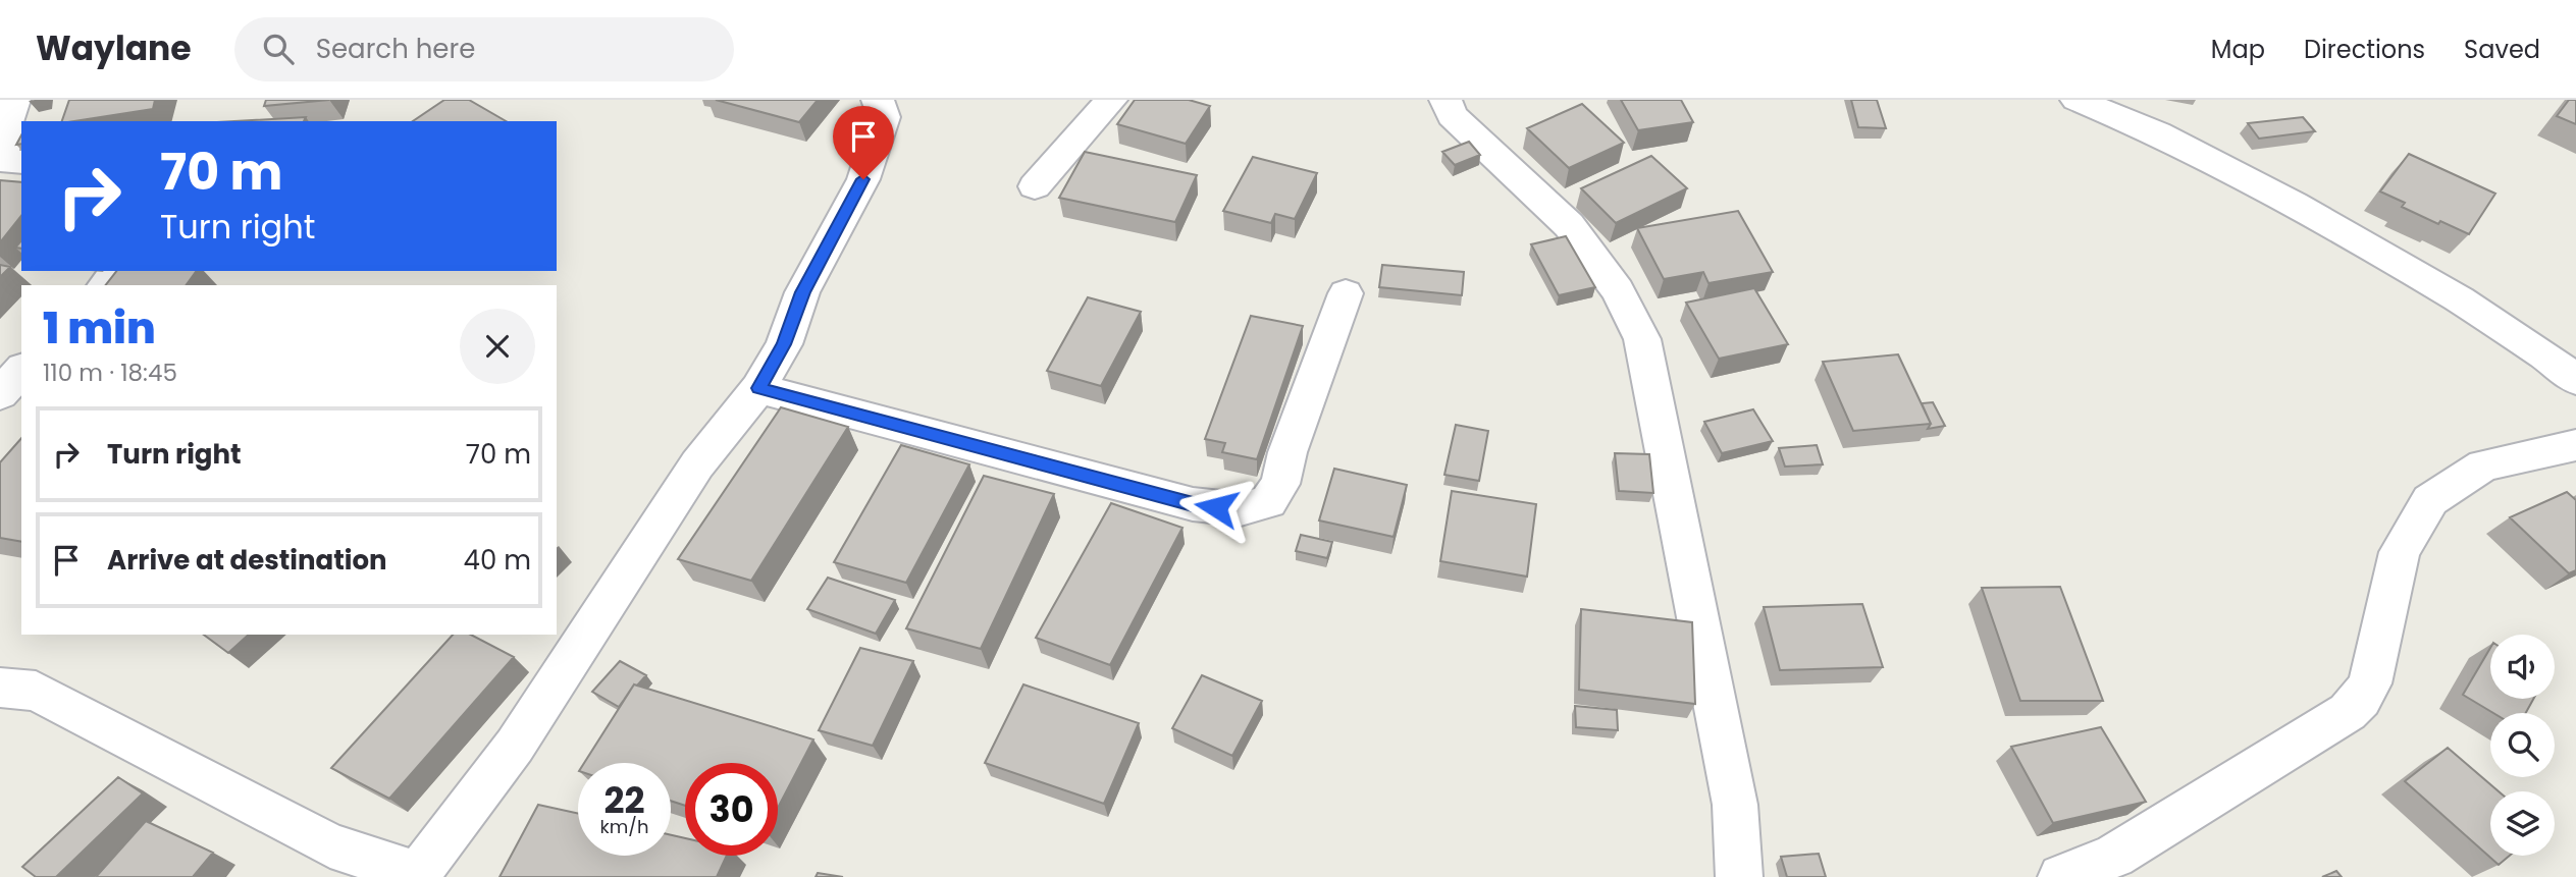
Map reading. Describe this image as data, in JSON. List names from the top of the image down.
{
  "page": {
    "header": "Waylane",
    "search": "Search here",
    "nav": ["Map", "Directions", "Saved"],
    "turn": ["70 m", "Turn right"],
    "heading": ["1 min", "110 m · 18:45"],
    "list": [
      {
        "name": "Turn right",
        "value": "70 m"
      },
      {
        "name": "Arrive at destination",
        "value": "40 m"
      }
    ],
    "speed": "22 km/h",
    "limit": "30"
  }
}
